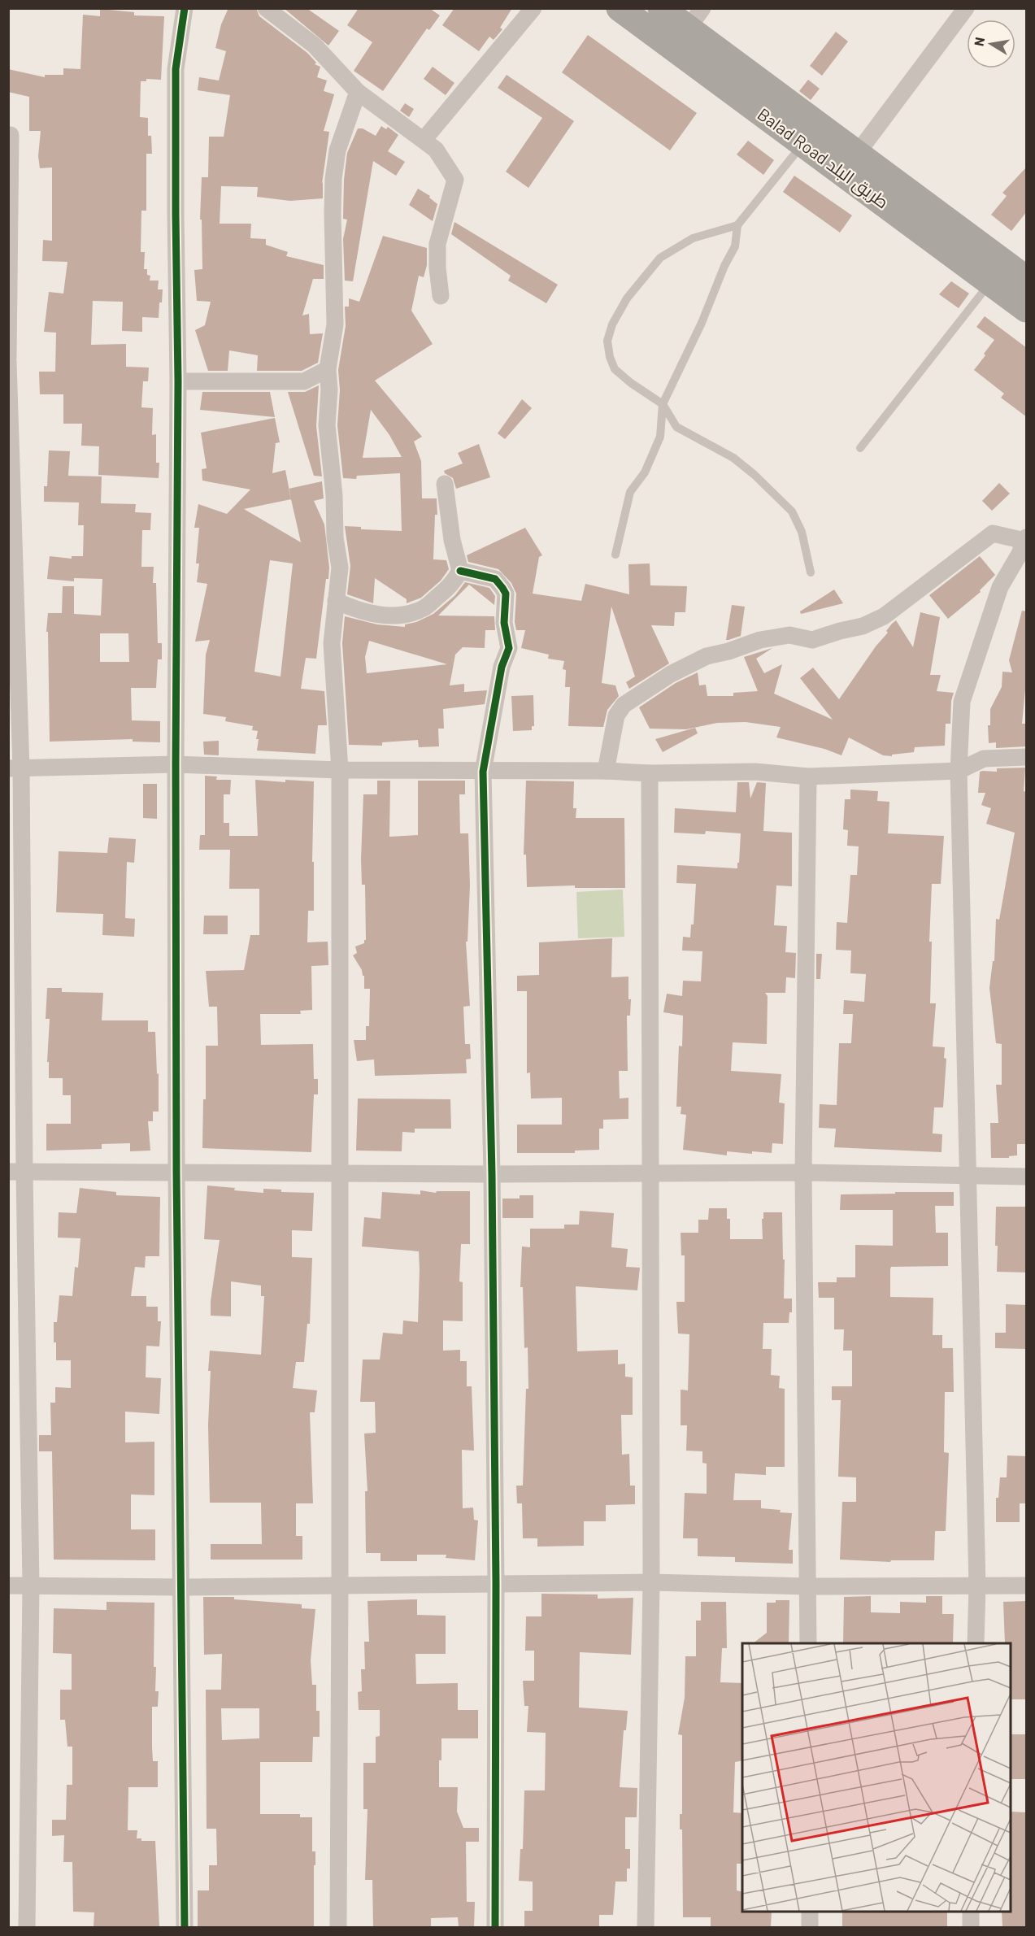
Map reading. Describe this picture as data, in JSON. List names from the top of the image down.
{
  "streets": {
    "highway": ["Balad Road طريق البلد"]
  },
  "north": "left"
}
